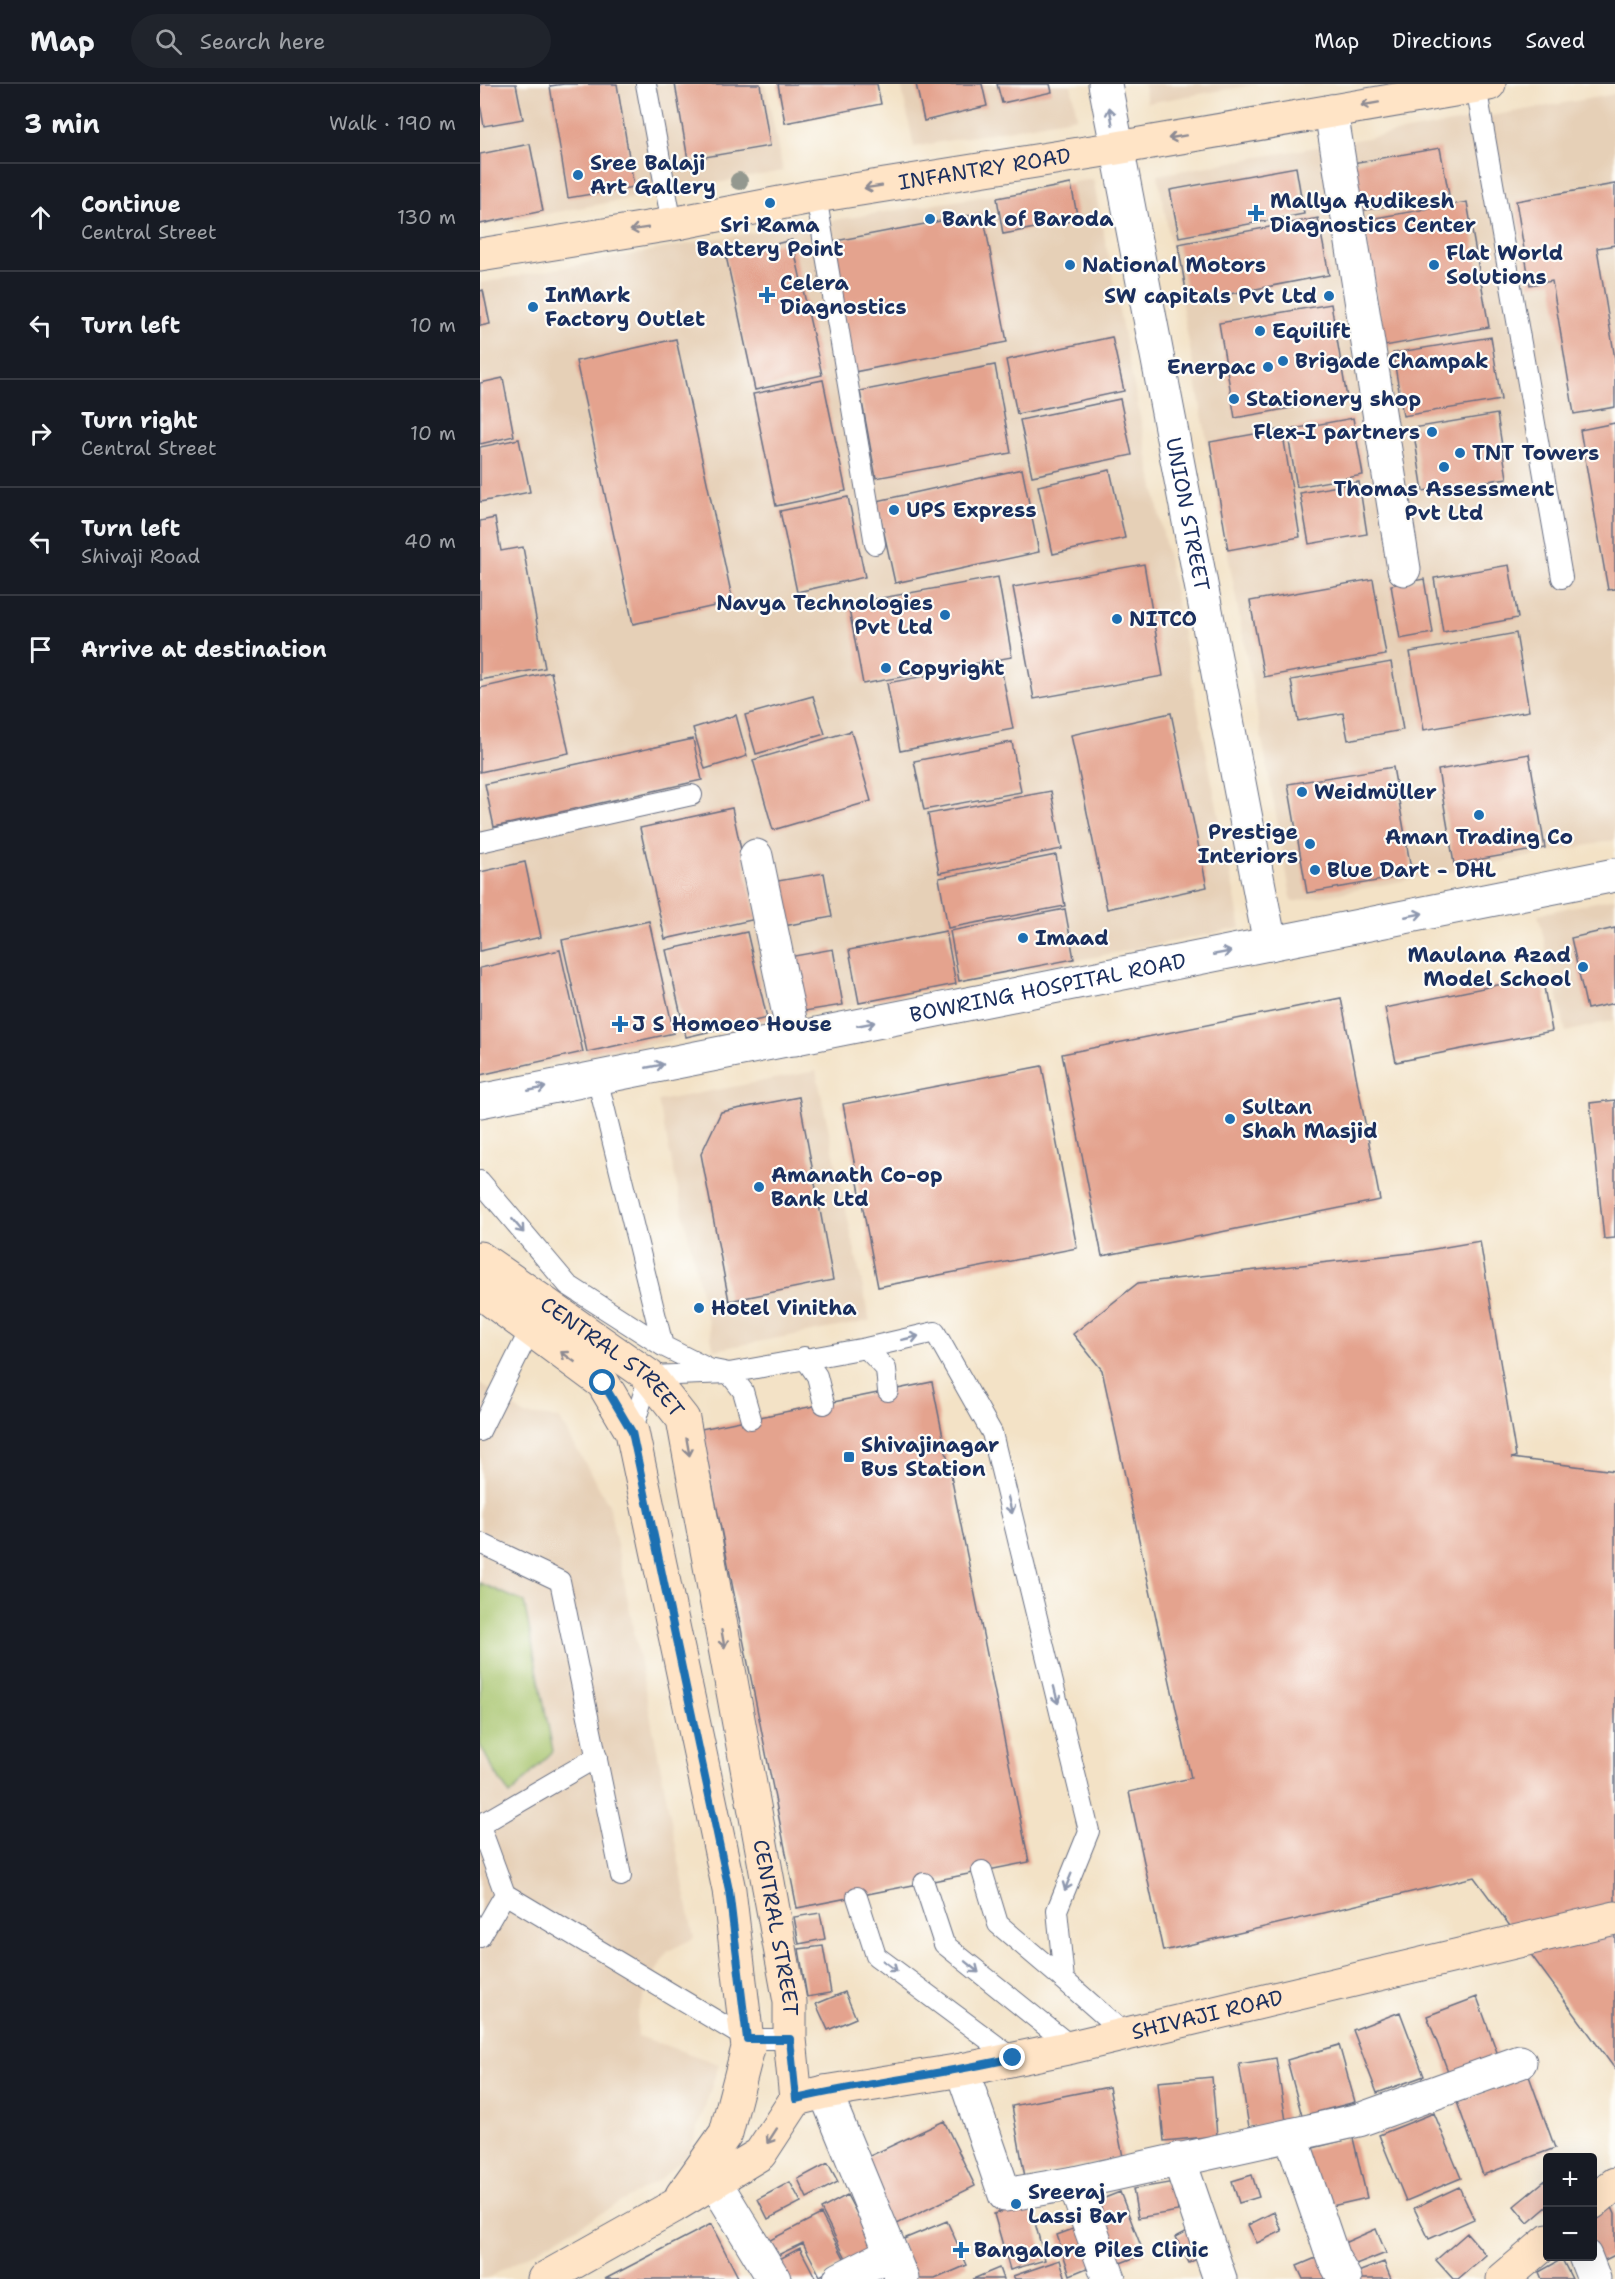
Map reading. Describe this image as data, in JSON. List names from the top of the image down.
{
  "streets": {
    "street": [
      "INFANTRY ROAD",
      "UNION STREET",
      "BOWRING HOSPITAL ROAD",
      "CENTRAL STREET",
      "SHIVAJI ROAD"
    ]
  },
  "crossings": [
    ["INFANTRY ROAD", "UNION STREET"],
    ["UNION STREET", "BOWRING HOSPITAL ROAD"],
    ["CENTRAL STREET", "SHIVAJI ROAD"]
  ],
  "one_way": ["INFANTRY ROAD", "BOWRING HOSPITAL ROAD"],
  "places": {
    "other": [
      "Sree Balaji Art Gallery",
      "Sri Rama Battery Point",
      "Bank of Baroda",
      "National Motors",
      "Flat World Solutions",
      "SW capitals Pvt Ltd",
      "InMark Factory Outlet",
      "Equilift",
      "Brigade Champak",
      "Enerpac",
      "Stationery shop",
      "Flex-I partners",
      "TNT Towers",
      "Thomas Assessment Pvt Ltd",
      "UPS Express",
      "Navya Technologies Pvt Ltd",
      "NITCO",
      "Copyright",
      "Weidmüller",
      "Aman Trading Co",
      "Prestige Interiors",
      "Blue Dart - DHL",
      "Imaad",
      "Maulana Azad Model School",
      "Sultan Shah Masjid",
      "Amanath Co-op Bank Ltd",
      "Hotel Vinitha",
      "Sreeraj Lassi Bar"
    ],
    "health": [
      "Mallya Audikesh Diagnostics Center",
      "Celera Diagnostics",
      "J S Homoeo House",
      "Bangalore Piles Clinic"
    ],
    "transit": ["Shivajinagar Bus Station"]
  },
  "page": {
    "header": "Map",
    "search": "Search here",
    "nav": ["Map", "Directions", "Saved"],
    "heading": ["3 min", "Walk · 190 m"],
    "list": [
      ["Continue", "Central Street", "130 m"],
      ["Turn left", "10 m"],
      ["Turn right", "Central Street", "10 m"],
      ["Turn left", "Shivaji Road", "40 m"],
      "Arrive at destination"
    ],
    "map_buttons": ["+", "−"]
  }
}
